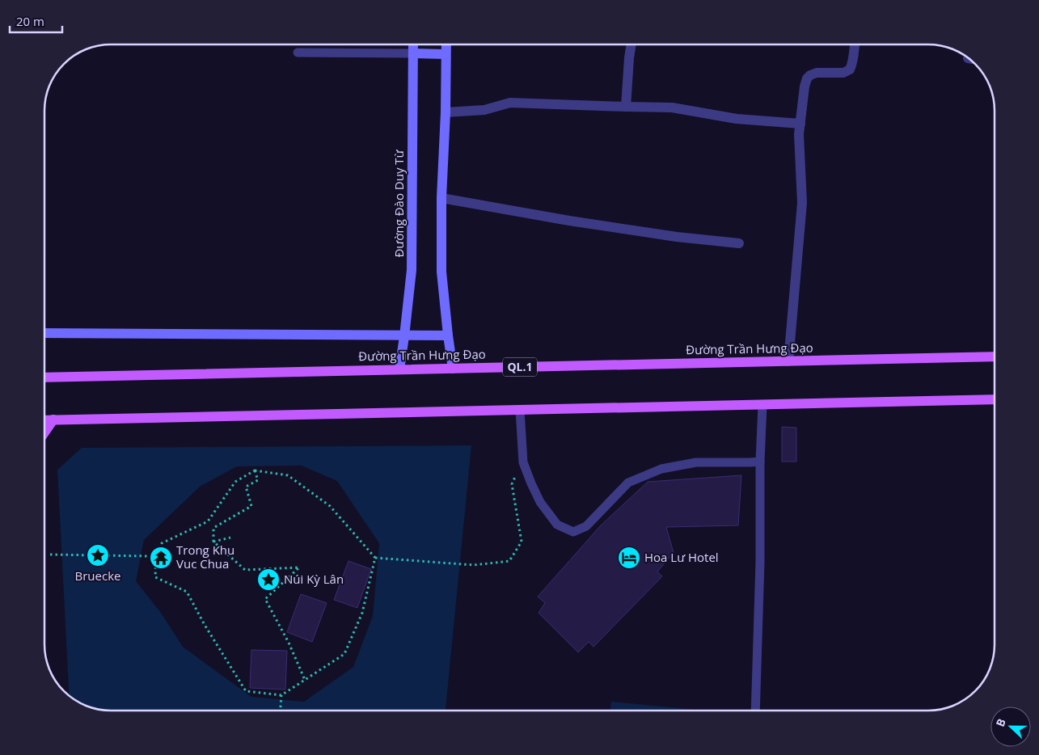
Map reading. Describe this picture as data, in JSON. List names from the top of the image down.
{
  "streets": {
    "main road": ["Đường Trần Hưng Đạo", "QL.1"],
    "street": ["Đường Đào Duy Từ"]
  },
  "crossings": [
    ["Đường Đào Duy Từ", "Đường Trần Hưng Đạo"]
  ],
  "places": {
    "place": ["Bruecke", "Núi Kỳ Lân"],
    "temple": ["Trong Khu Vuc Chua"],
    "hotel": ["Hoa Lư Hotel"]
  },
  "scale_bar": "20 m",
  "north": "left"
}
